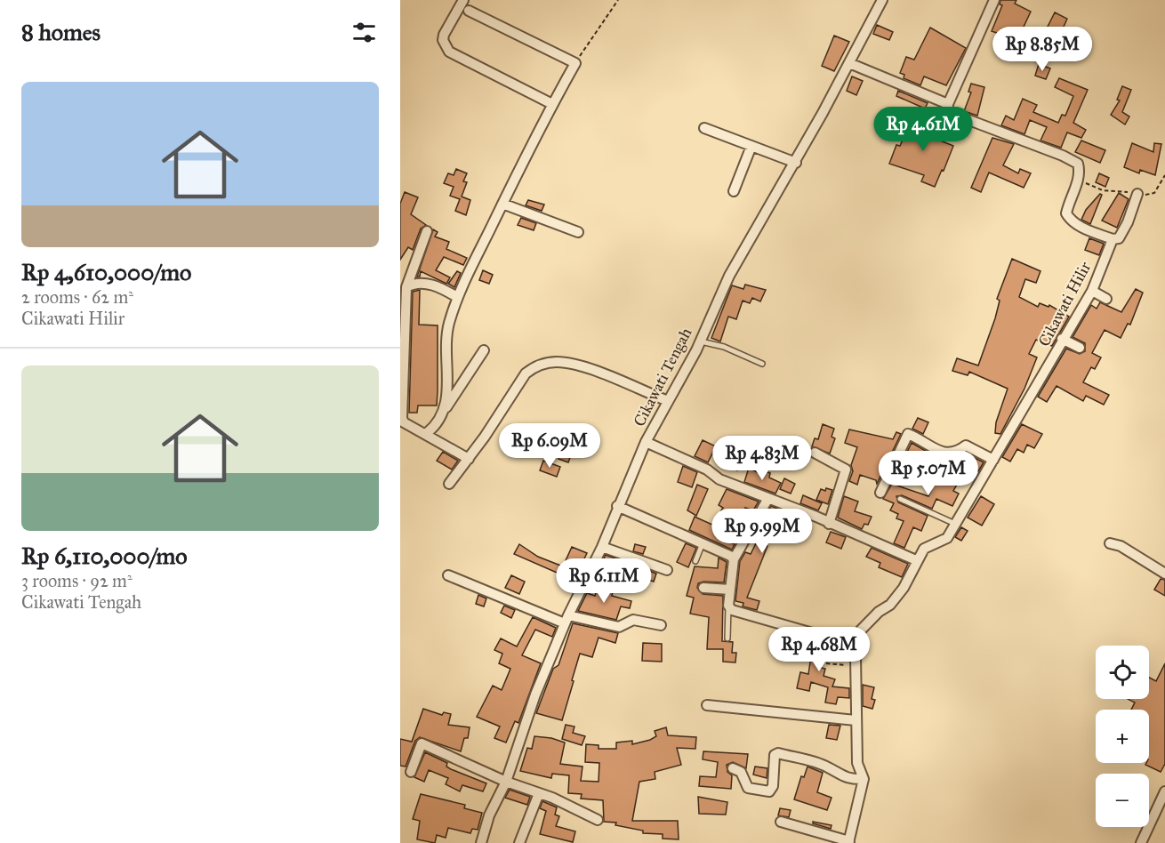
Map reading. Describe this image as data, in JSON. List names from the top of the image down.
{
  "streets": {
    "street": ["Cikawati Hilir", "Cikawati Tengah"]
  },
  "page": {
    "heading": "8 homes",
    "price": [
      "Rp 8.85M",
      "Rp 4.61M",
      "Rp 6.09M",
      "Rp 4.83M",
      "Rp 5.07M",
      "Rp 9.99M",
      "Rp 6.11M",
      "Rp 4.68M"
    ],
    "list": [
      {
        "name": "Rp 4,610,000/mo",
        "note": "2 rooms · 62 m² · Cikawati Hilir"
      },
      {
        "name": "Rp 6,110,000/mo",
        "note": "3 rooms · 92 m² · Cikawati Tengah"
      }
    ],
    "map_buttons": ["+", "−"]
  }
}
